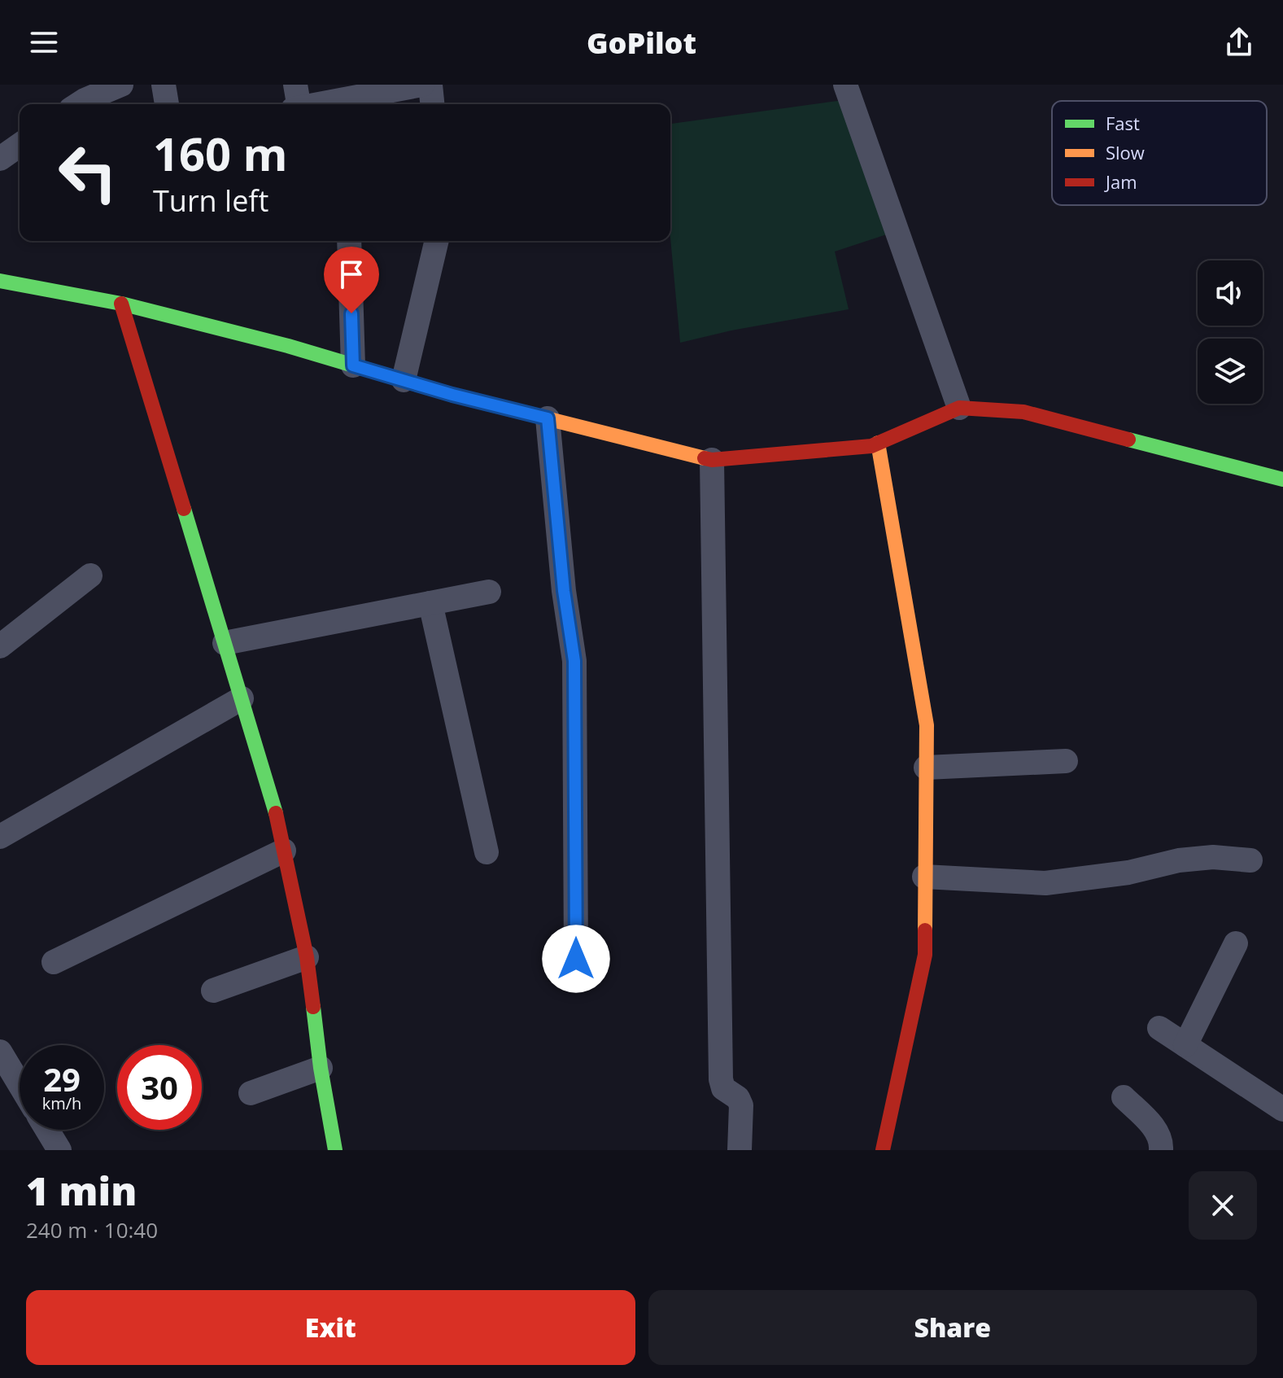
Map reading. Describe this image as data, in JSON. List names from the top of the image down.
{
  "legend": ["Fast", "Slow", "Jam"],
  "page": {
    "header": "GoPilot",
    "turn": ["160 m", "Turn left"],
    "speed": "29 km/h",
    "limit": "30",
    "heading": ["1 min", "240 m · 10:40"],
    "buttons": ["Exit", "Share"]
  }
}
